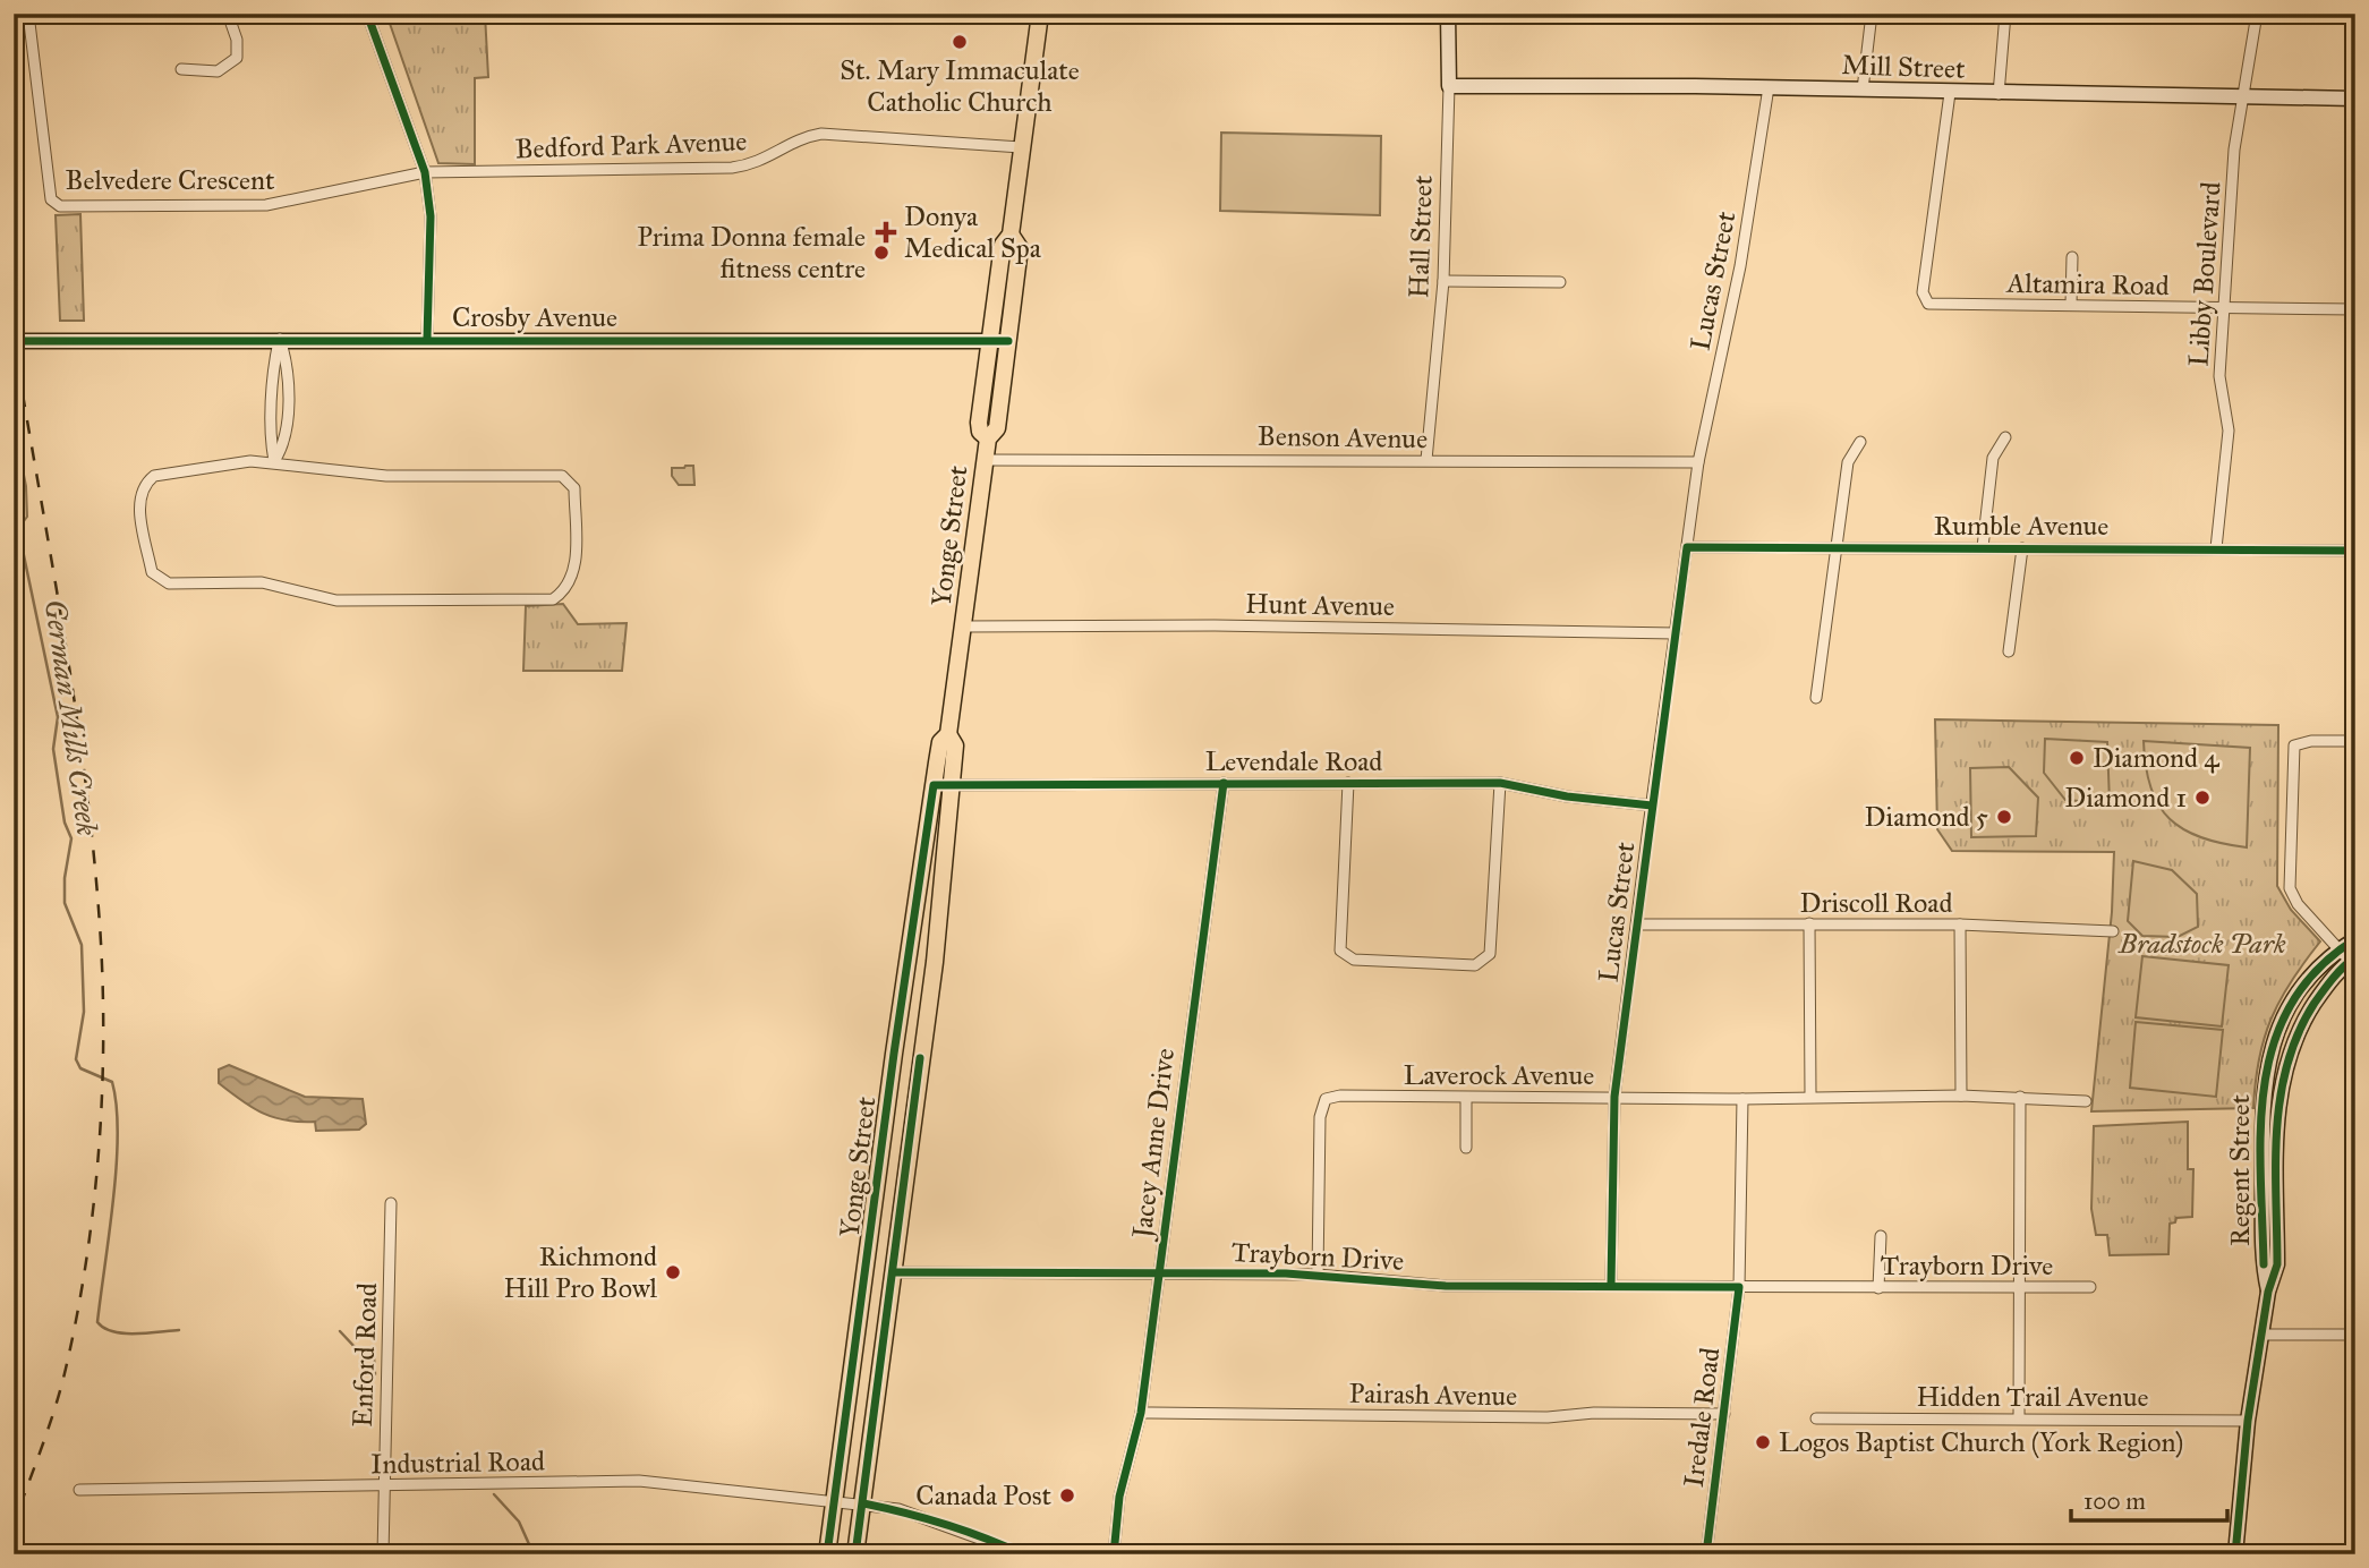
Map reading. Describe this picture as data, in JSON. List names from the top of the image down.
{
  "streets": {
    "main road": ["Yonge Street"],
    "street": [
      "Mill Street",
      "Bedford Park Avenue",
      "Belvedere Crescent",
      "Hall Street",
      "Libby Boulevard",
      "Lucas Street",
      "Altamira Road",
      "Crosby Avenue",
      "Benson Avenue",
      "Rumble Avenue",
      "Hunt Avenue",
      "Levendale Road",
      "Driscoll Road",
      "Laverock Avenue",
      "Jacey Anne Drive",
      "Regent Street",
      "Trayborn Drive",
      "Enford Road",
      "Pairash Avenue",
      "Hidden Trail Avenue",
      "Iredale Road",
      "Industrial Road"
    ]
  },
  "crossings": [
    ["Mill Street", "Hall Street"],
    ["Mill Street", "Libby Boulevard"],
    ["Mill Street", "Lucas Street"],
    ["Mill Street", "Altamira Road"],
    ["Bedford Park Avenue", "Belvedere Crescent"],
    ["Bedford Park Avenue", "Yonge Street"],
    ["Hall Street", "Benson Avenue"],
    ["Libby Boulevard", "Altamira Road"],
    ["Libby Boulevard", "Rumble Avenue"],
    ["Lucas Street", "Benson Avenue"],
    ["Lucas Street", "Rumble Avenue"],
    ["Lucas Street", "Hunt Avenue"],
    ["Lucas Street", "Levendale Road"],
    ["Lucas Street", "Driscoll Road"],
    ["Lucas Street", "Laverock Avenue"],
    ["Lucas Street", "Trayborn Drive"],
    ["Crosby Avenue", "Yonge Street"],
    ["Benson Avenue", "Yonge Street"],
    ["Yonge Street", "Hunt Avenue"],
    ["Yonge Street", "Levendale Road"],
    ["Yonge Street", "Trayborn Drive"],
    ["Yonge Street", "Industrial Road"],
    ["Levendale Road", "Jacey Anne Drive"],
    ["Laverock Avenue", "Trayborn Drive"],
    ["Laverock Avenue", "Iredale Road"],
    ["Jacey Anne Drive", "Trayborn Drive"],
    ["Jacey Anne Drive", "Pairash Avenue"],
    ["Regent Street", "Hidden Trail Avenue"],
    ["Trayborn Drive", "Iredale Road"],
    ["Enford Road", "Industrial Road"],
    ["Pairash Avenue", "Iredale Road"]
  ],
  "water": ["German Mills Creek"],
  "parks": ["Bradstock Park"],
  "places": {
    "other": [
      "St. Mary Immaculate Catholic Church",
      "Prima Donna female fitness centre",
      "Diamond 4",
      "Diamond 1",
      "Diamond 5",
      "Richmond Hill Pro Bowl",
      "Logos Baptist Church (York Region)",
      "Canada Post"
    ],
    "health": ["Donya Medical Spa"]
  },
  "scale_bar": "100 m"
}
